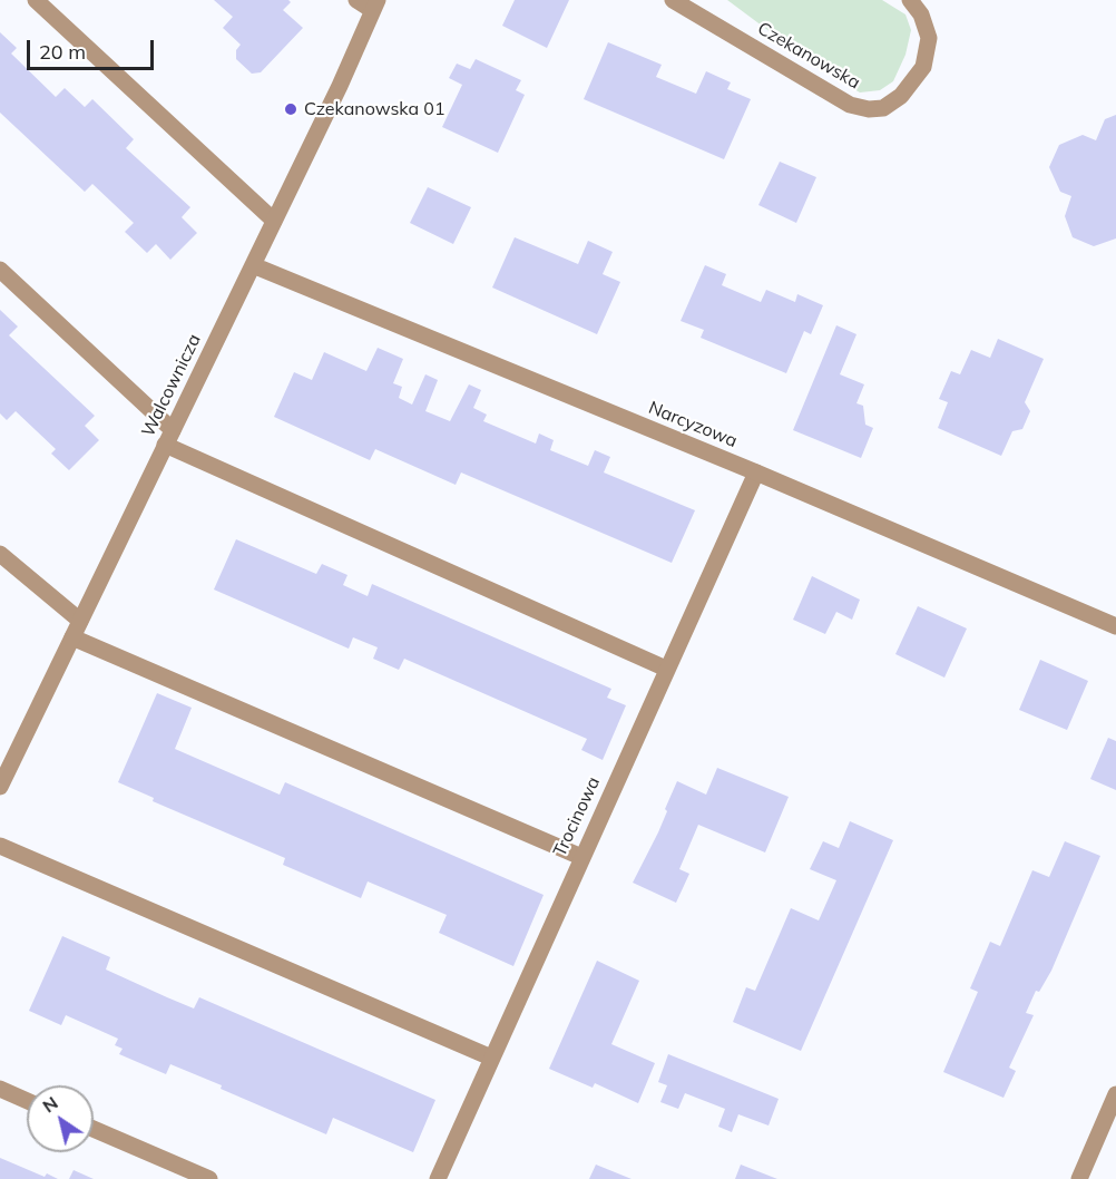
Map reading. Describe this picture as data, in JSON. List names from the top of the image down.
{
  "streets": {
    "street": [
      "Czekanowska",
      "Walcownicza",
      "Narcyzowa",
      "Trocinowa"
    ]
  },
  "crossings": [
    ["Walcownicza", "Narcyzowa"],
    ["Narcyzowa", "Trocinowa"]
  ],
  "places": ["Czekanowska 01"],
  "scale_bar": "20 m",
  "north": "top left"
}
